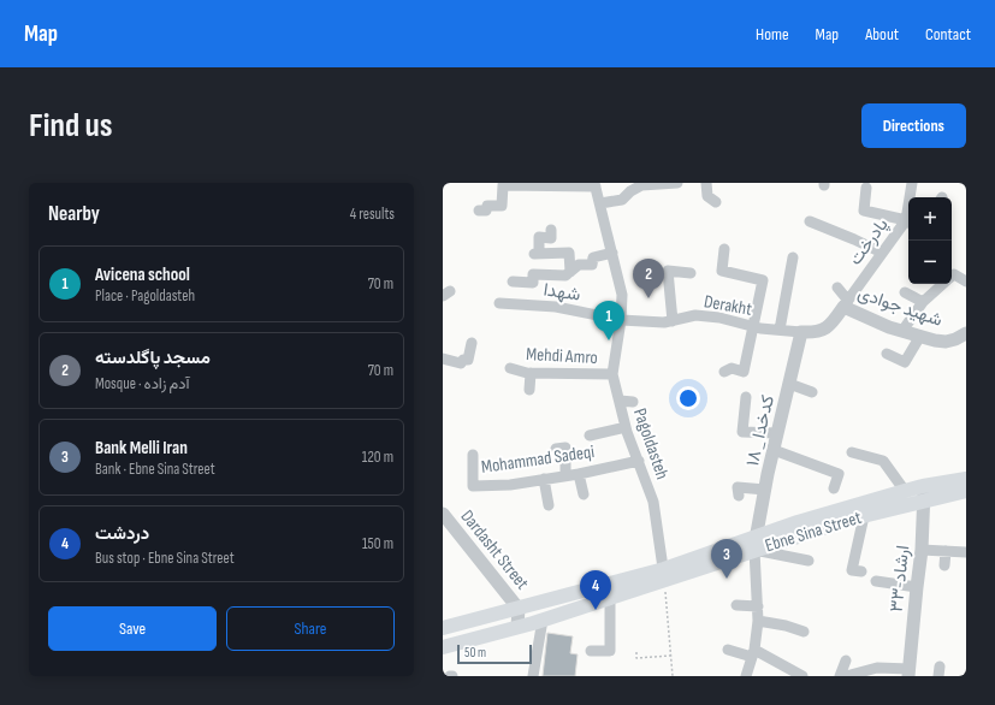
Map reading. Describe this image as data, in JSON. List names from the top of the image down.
{
  "streets": {
    "main road": ["Ebne Sina Street"],
    "street": [
      "پادرخت",
      "شهدا",
      "Derakht",
      "شهید جوادی",
      "Mehdi Amro",
      "۱۸ _ کدخدا",
      "Pagoldasteh",
      "Mohammad Sadeqi",
      "Dardasht Street",
      "۳۳-ارشاد"
    ]
  },
  "crossings": [
    ["پادرخت", "شهید جوادی"],
    ["شهدا", "Derakht"],
    ["شهدا", "Pagoldasteh"],
    ["Derakht", "شهید جوادی"],
    ["Derakht", "۱۸ _ کدخدا"],
    ["Derakht", "Pagoldasteh"],
    ["شهید جوادی", "۱۸ _ کدخدا"],
    ["Mehdi Amro", "Pagoldasteh"],
    ["۱۸ _ کدخدا", "Ebne Sina Street"],
    ["Pagoldasteh", "Mohammad Sadeqi"],
    ["Pagoldasteh", "Ebne Sina Street"],
    ["Ebne Sina Street", "Dardasht Street"],
    ["Ebne Sina Street", "۳۳-ارشاد"]
  ],
  "scale_bar": "50 m",
  "page": {
    "header": "Map",
    "nav": [
      "Home",
      "Map",
      "About",
      "Contact"
    ],
    "buttons": [
      "Directions",
      ["Save", "Share"]
    ],
    "title": "Find us",
    "heading": ["Nearby", "4 results"],
    "map_buttons": ["+", "−"],
    "list": [
      {
        "mark": "1",
        "name": "Avicena school",
        "note": "Place · Pagoldasteh",
        "value": "70 m"
      },
      {
        "mark": "2",
        "name": "مسجد پاگلدسته",
        "note": "Mosque · آدم زاده",
        "value": "70 m"
      },
      {
        "mark": "3",
        "name": "Bank Melli Iran",
        "note": "Bank · Ebne Sina Street",
        "value": "120 m"
      },
      {
        "mark": "4",
        "name": "دردشت",
        "note": "Bus stop · Ebne Sina Street",
        "value": "150 m"
      }
    ],
    "pins": [
      "2",
      "1",
      "3",
      "4"
    ],
    "scale": "50 m"
  }
}
